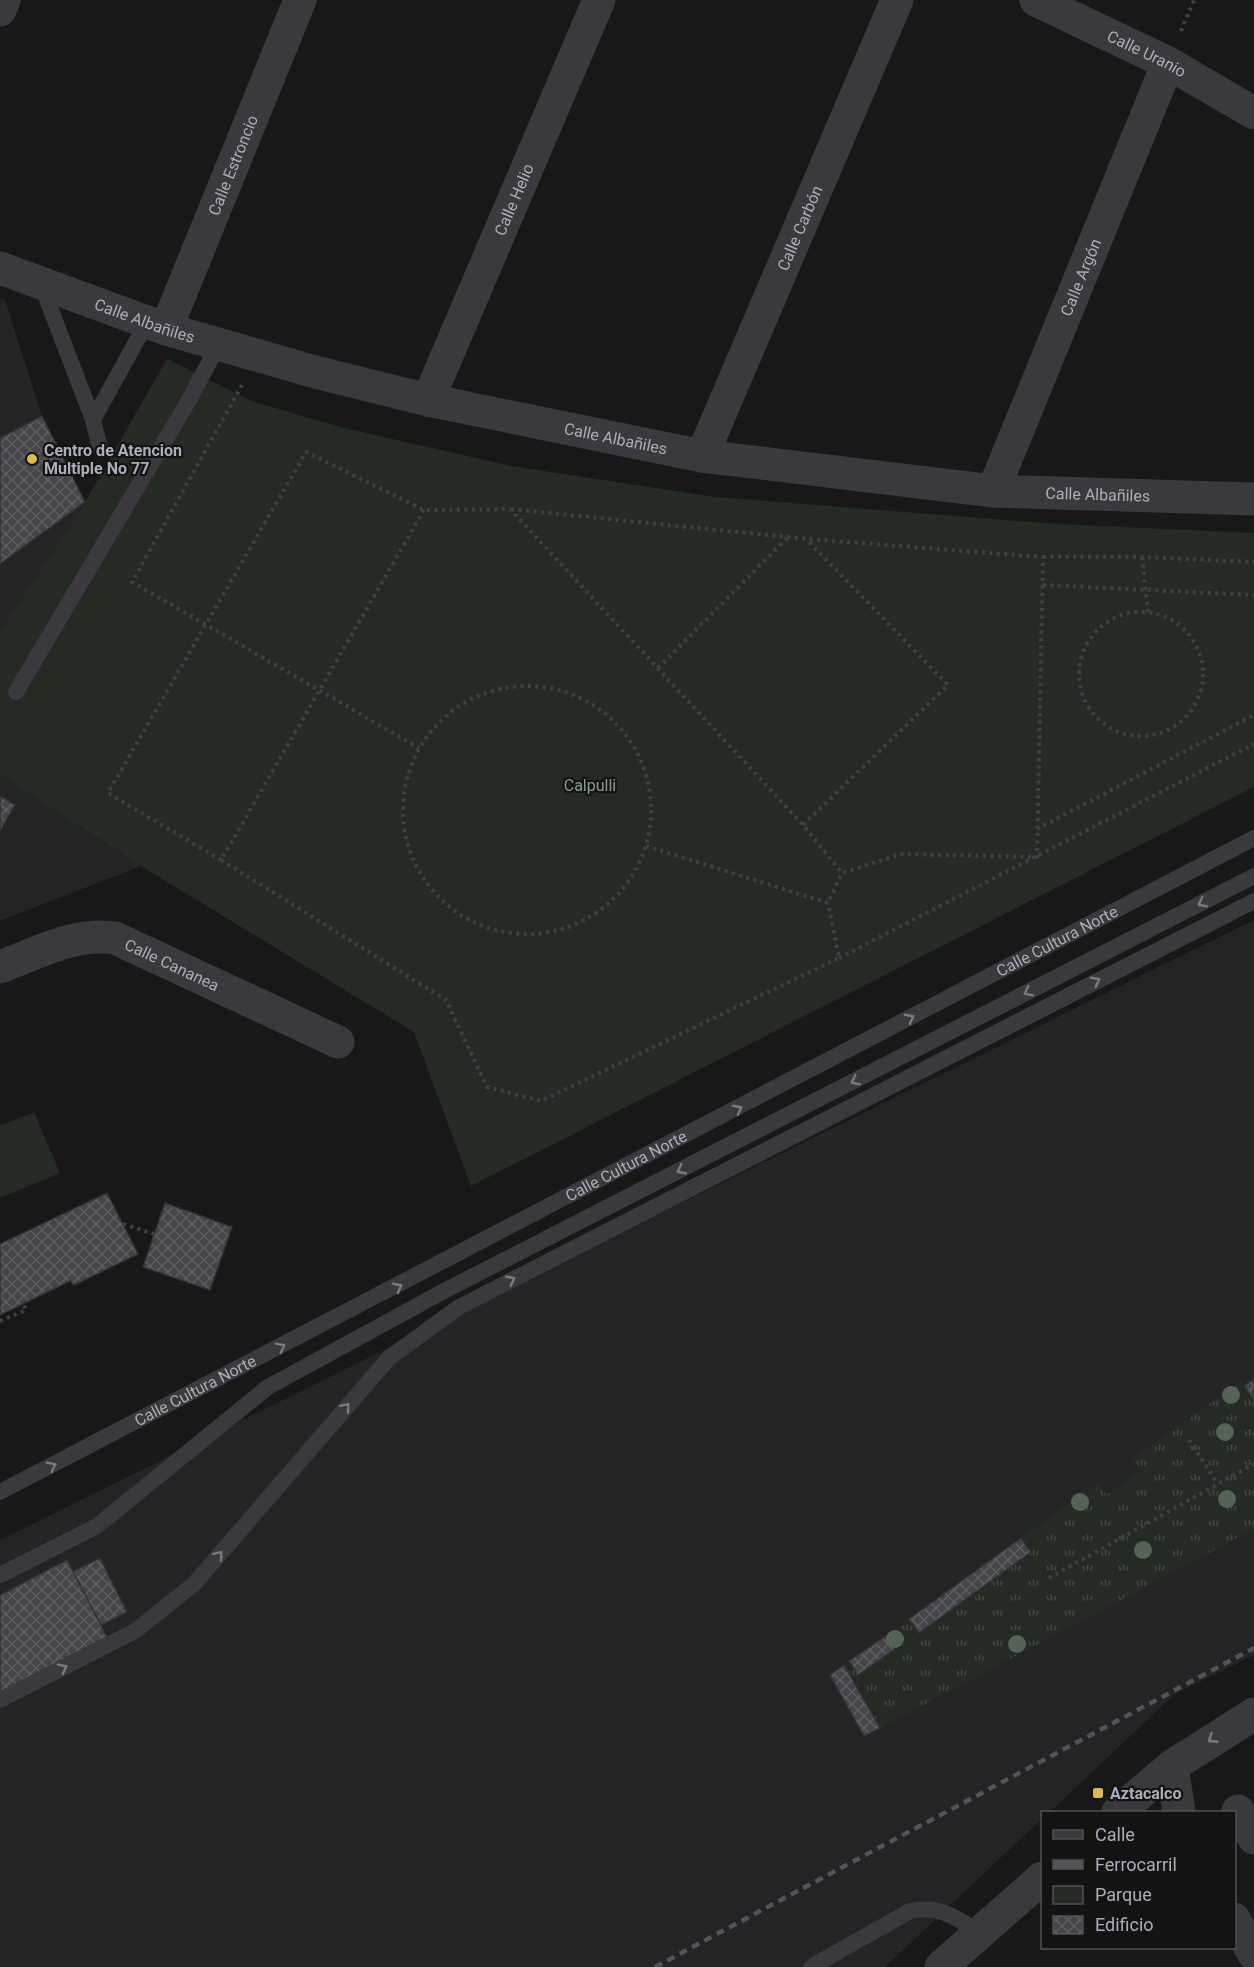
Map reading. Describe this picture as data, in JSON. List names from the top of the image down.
{
  "streets": {
    "street": [
      "Calle Uranio",
      "Calle Estroncio",
      "Calle Helio",
      "Calle Carbón",
      "Calle Argón",
      "Calle Albañiles",
      "Calle Cananea"
    ],
    "lane": ["Calle Cultura Norte"]
  },
  "crossings": [
    ["Calle Uranio", "Calle Argón"],
    ["Calle Estroncio", "Calle Albañiles"],
    ["Calle Helio", "Calle Albañiles"],
    ["Calle Carbón", "Calle Albañiles"],
    ["Calle Argón", "Calle Albañiles"]
  ],
  "parks": ["Calpulli"],
  "places": {
    "other": ["Centro de Atencion Multiple No 77"],
    "transit": ["Aztacalco"]
  },
  "legend": [
    "Calle",
    "Ferrocarril",
    "Parque",
    "Edificio"
  ]
}
